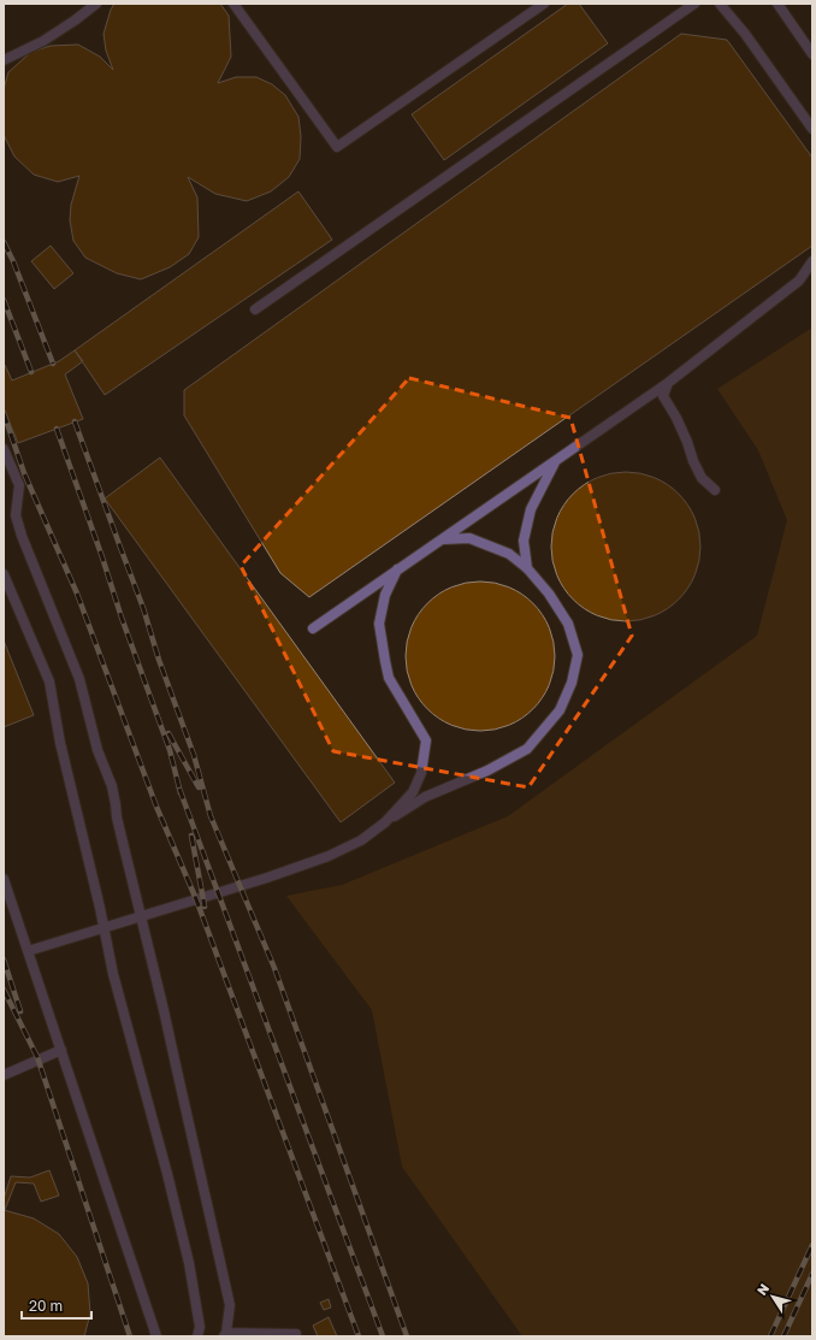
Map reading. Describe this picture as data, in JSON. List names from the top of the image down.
{
  "scale_bar": "20 m",
  "north": "top left"
}
